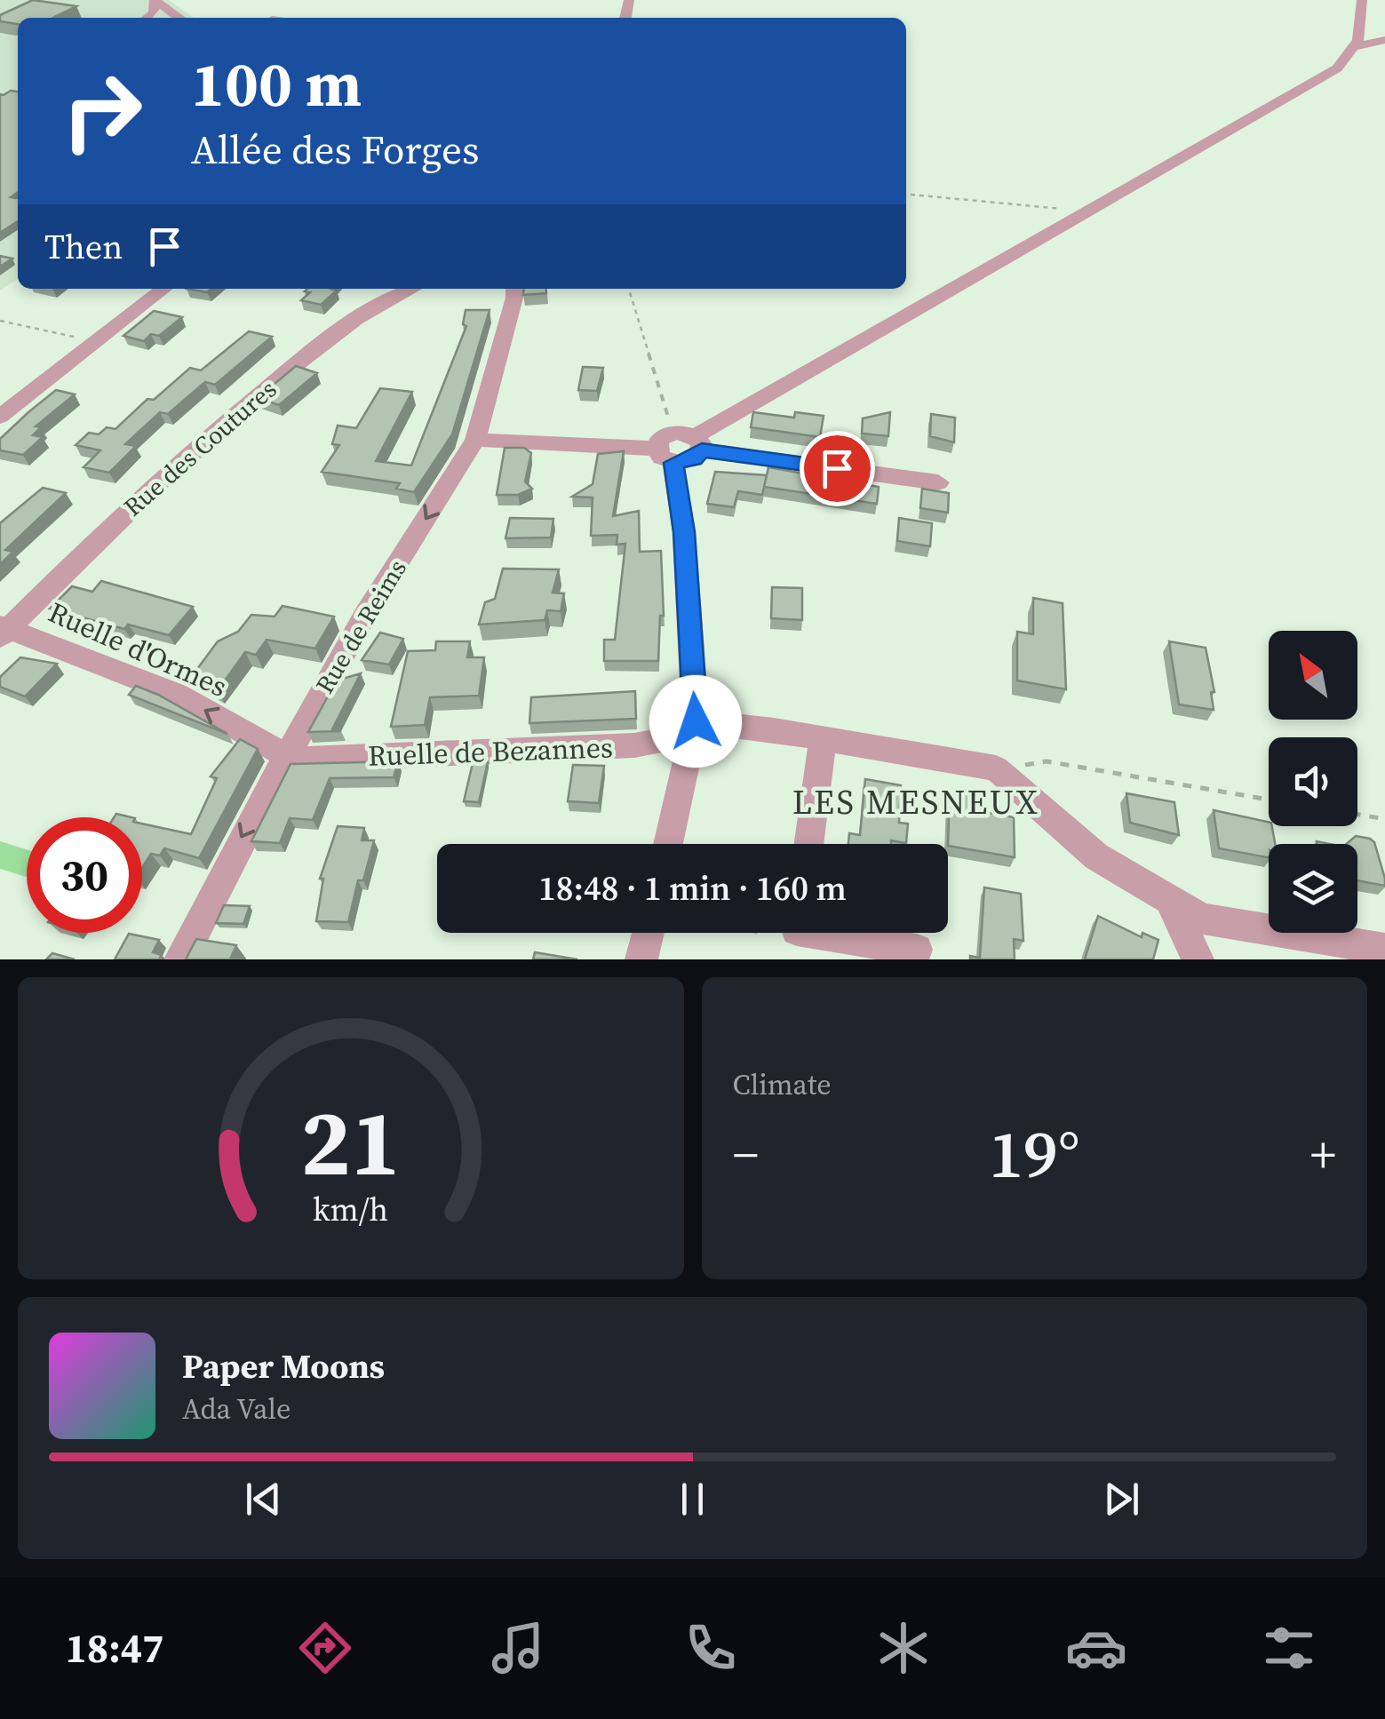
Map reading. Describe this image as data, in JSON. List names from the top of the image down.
{
  "streets": {
    "street": [
      "Rue des Coutures",
      "Rue de Reims",
      "Ruelle d'Ormes",
      "Ruelle de Bezannes"
    ]
  },
  "crossings": [
    ["Rue des Coutures", "Ruelle d'Ormes"],
    ["Rue de Reims", "Ruelle d'Ormes"],
    ["Rue de Reims", "Ruelle de Bezannes"],
    ["Ruelle d'Ormes", "Ruelle de Bezannes"]
  ],
  "one_way": ["Rue de Reims", "Ruelle d'Ormes"],
  "districts": ["LES MESNEUX"],
  "north": "top left",
  "page": {
    "turn": ["100 m", "Allée des Forges"],
    "then": "Then",
    "limit": "30",
    "trip": "18:48 · 1 min · 160 m",
    "tile": "Climate",
    "heat": ["−", "19°", "+"],
    "song": ["Paper Moons", "Ada Vale"],
    "tabs": "18:47",
    "gauge": ["21", "km/h"]
  }
}
